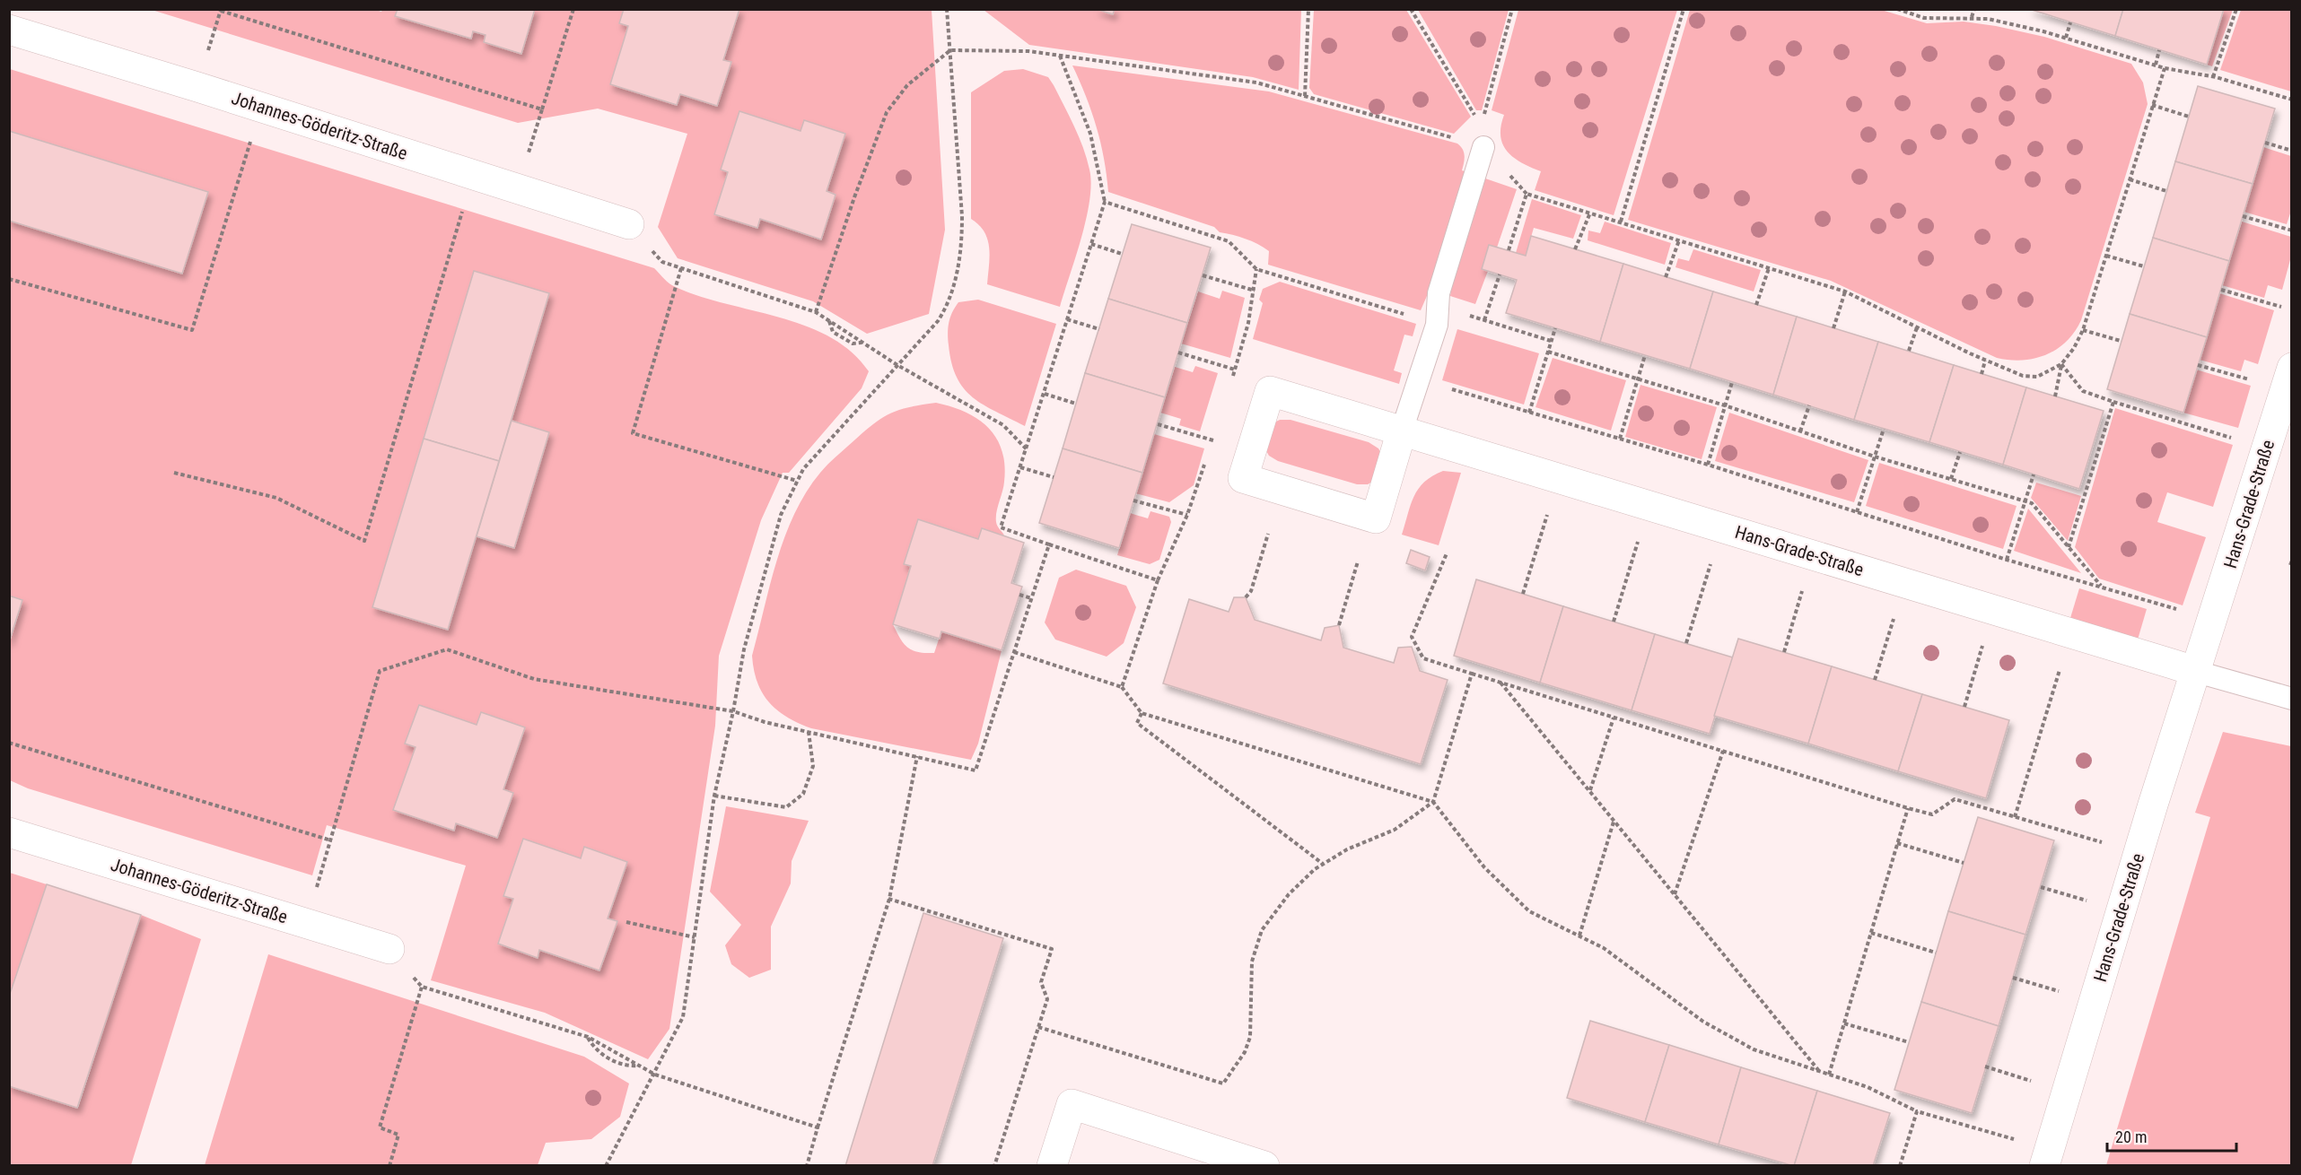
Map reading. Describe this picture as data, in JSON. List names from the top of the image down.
{
  "streets": {
    "street": ["Johannes-Göderitz-Straße", "Hans-Grade-Straße"]
  },
  "scale_bar": "20 m"
}
